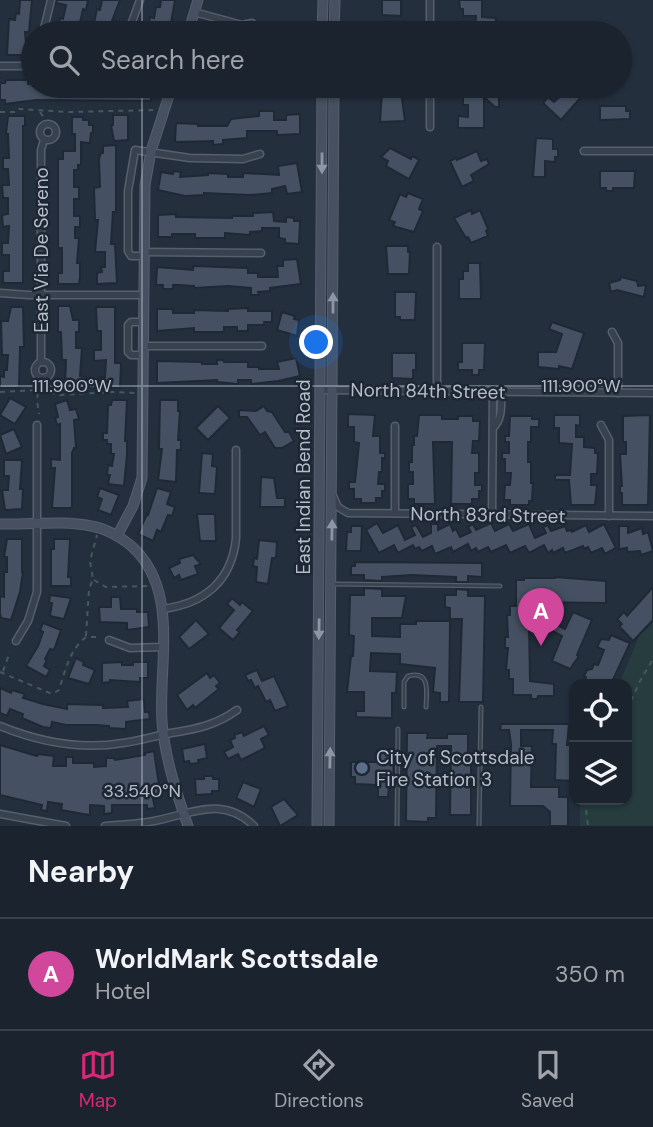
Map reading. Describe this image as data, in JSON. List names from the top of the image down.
{
  "streets": {
    "main road": ["East Indian Bend Road"],
    "street": ["East Via De Sereno", "North 84th Street", "North 83rd Street"]
  },
  "crossings": [
    ["North 84th Street", "East Indian Bend Road"],
    ["East Indian Bend Road", "North 83rd Street"]
  ],
  "places": ["City of Scottsdale Fire Station 3"],
  "page": {
    "search": "Search here",
    "pins": "A",
    "heading": "Nearby",
    "list": [
      {
        "mark": "A",
        "name": "WorldMark Scottsdale",
        "note": "Hotel",
        "value": "350 m"
      }
    ],
    "nav": ["Map", "Directions", "Saved"]
  },
  "coordinates": ["111.900°W", "33.540°N"]
}
